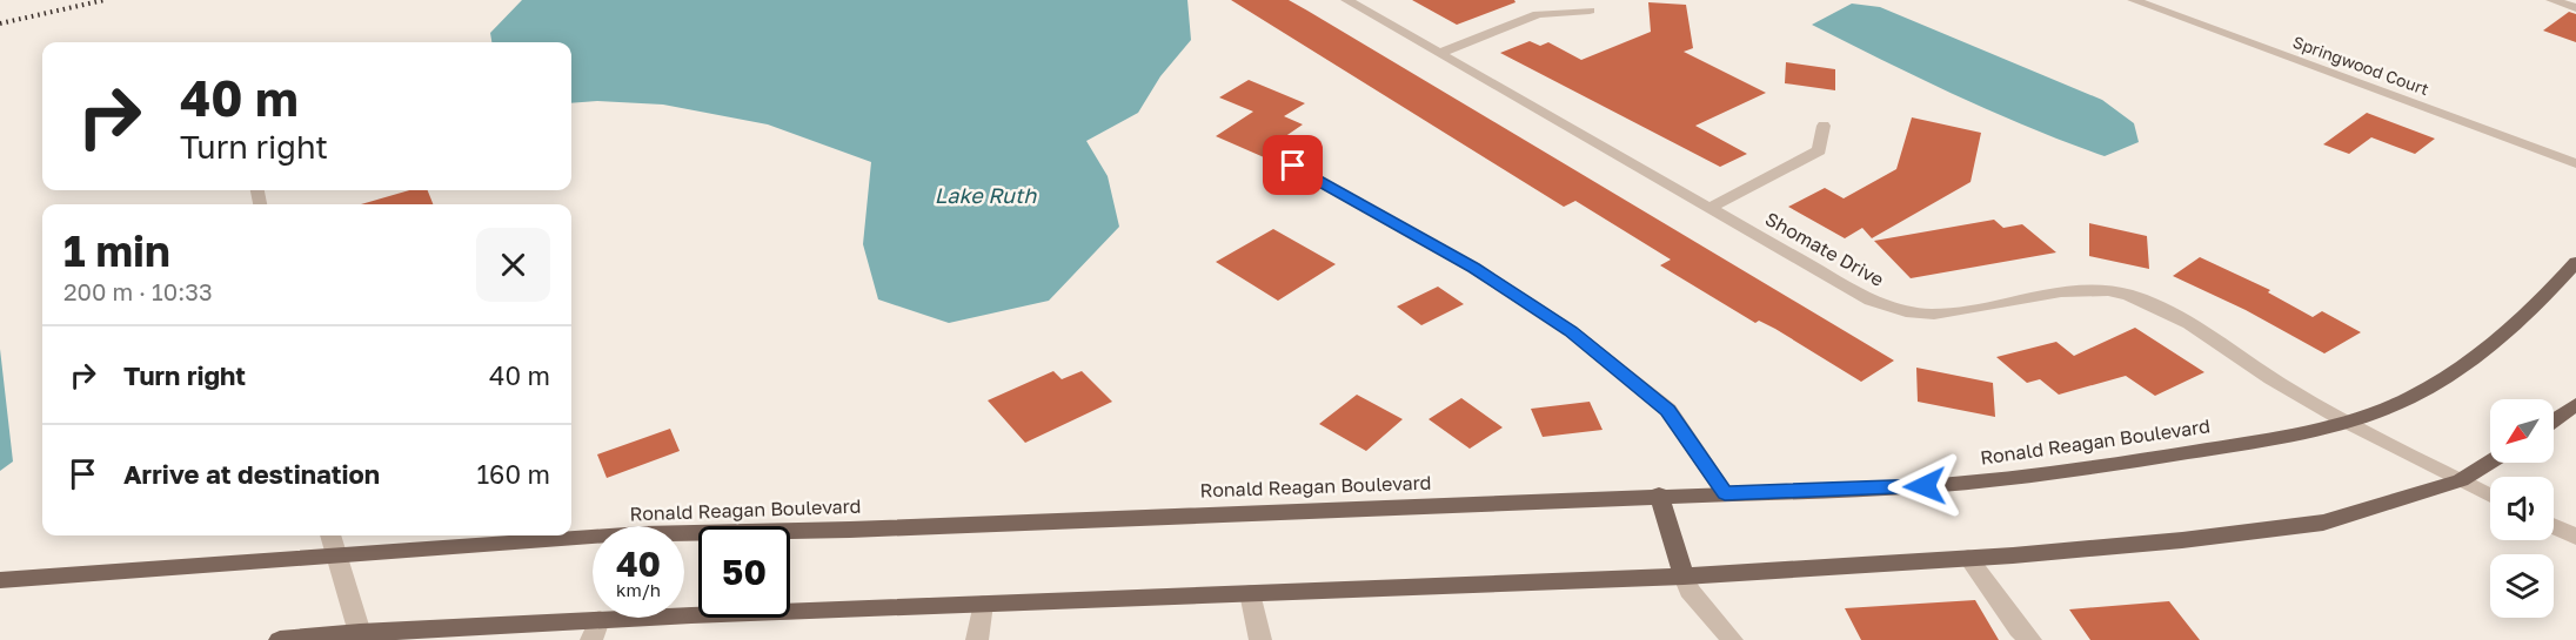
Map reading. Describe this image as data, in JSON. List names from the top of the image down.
{
  "streets": {
    "main road": ["Ronald Reagan Boulevard"],
    "street": ["Springwood Court", "Shomate Drive"]
  },
  "crossings": [
    ["Shomate Drive", "Ronald Reagan Boulevard"]
  ],
  "water": ["Lake Ruth"],
  "north": "bottom left",
  "page": {
    "turn": ["40 m", "Turn right"],
    "heading": ["1 min", "200 m · 10:33"],
    "list": [
      {
        "name": "Turn right",
        "value": "40 m"
      },
      {
        "name": "Arrive at destination",
        "value": "160 m"
      }
    ],
    "speed": "40 km/h",
    "limit": "50"
  }
}
